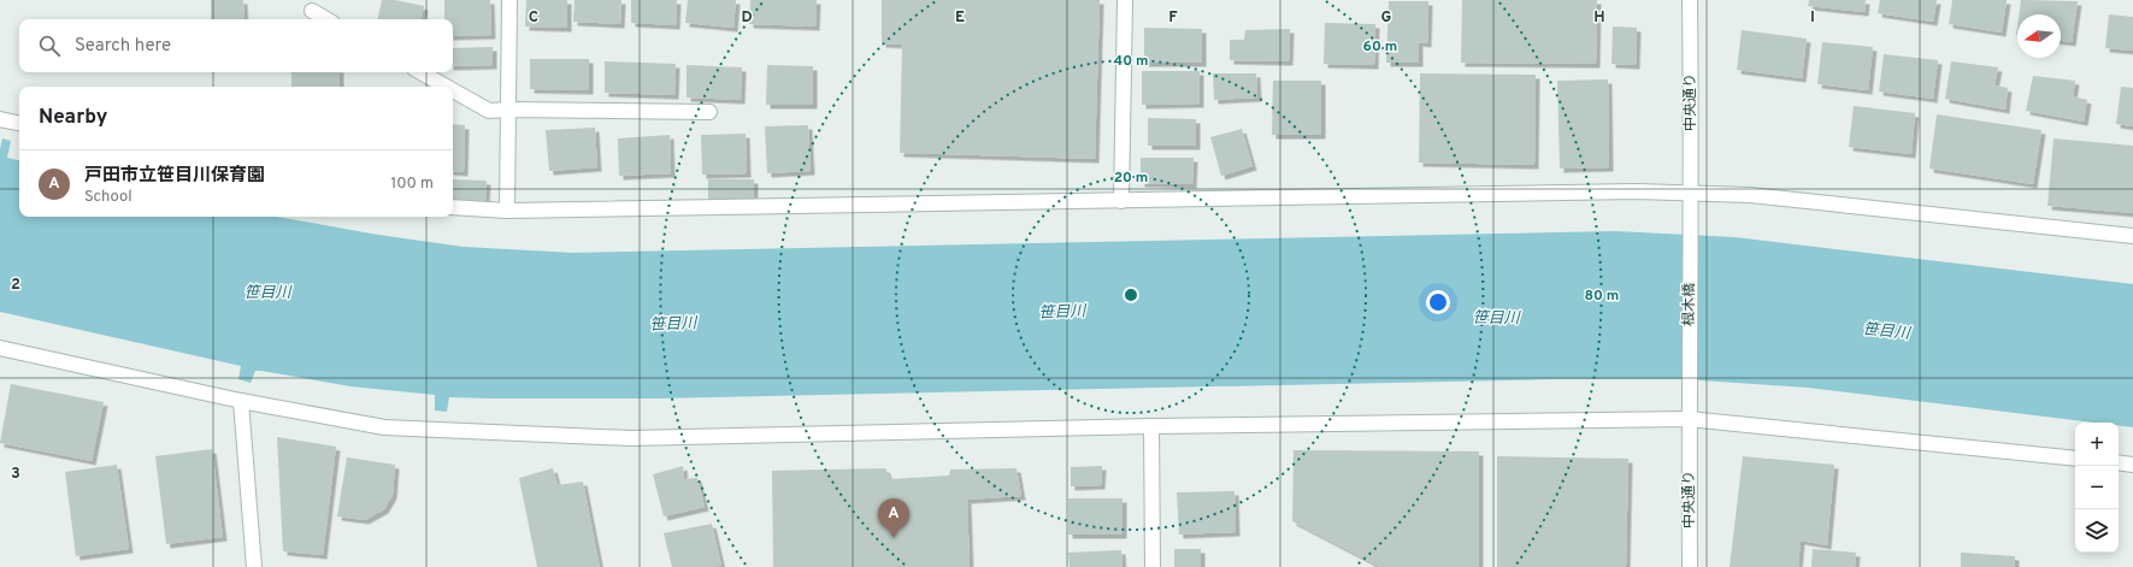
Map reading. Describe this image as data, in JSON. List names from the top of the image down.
{
  "streets": {
    "street": ["中央通り", "根木橋"]
  },
  "crossings": [
    ["中央通り", "根木橋"]
  ],
  "water": ["笹目川"],
  "north": "left",
  "page": {
    "search": "Search here",
    "heading": "Nearby",
    "list": [
      {
        "mark": "A",
        "name": "戸田市立笹目川保育園",
        "note": "School",
        "value": "100 m"
      }
    ],
    "map_buttons": ["+", "−"],
    "pins": "A"
  },
  "grid": {
    "columns": [
      "C",
      "D",
      "E",
      "F",
      "G",
      "H",
      "I"
    ],
    "rows": ["2", "3"]
  },
  "rings": [
    "60 m",
    "40 m",
    "20 m",
    "80 m"
  ]
}
